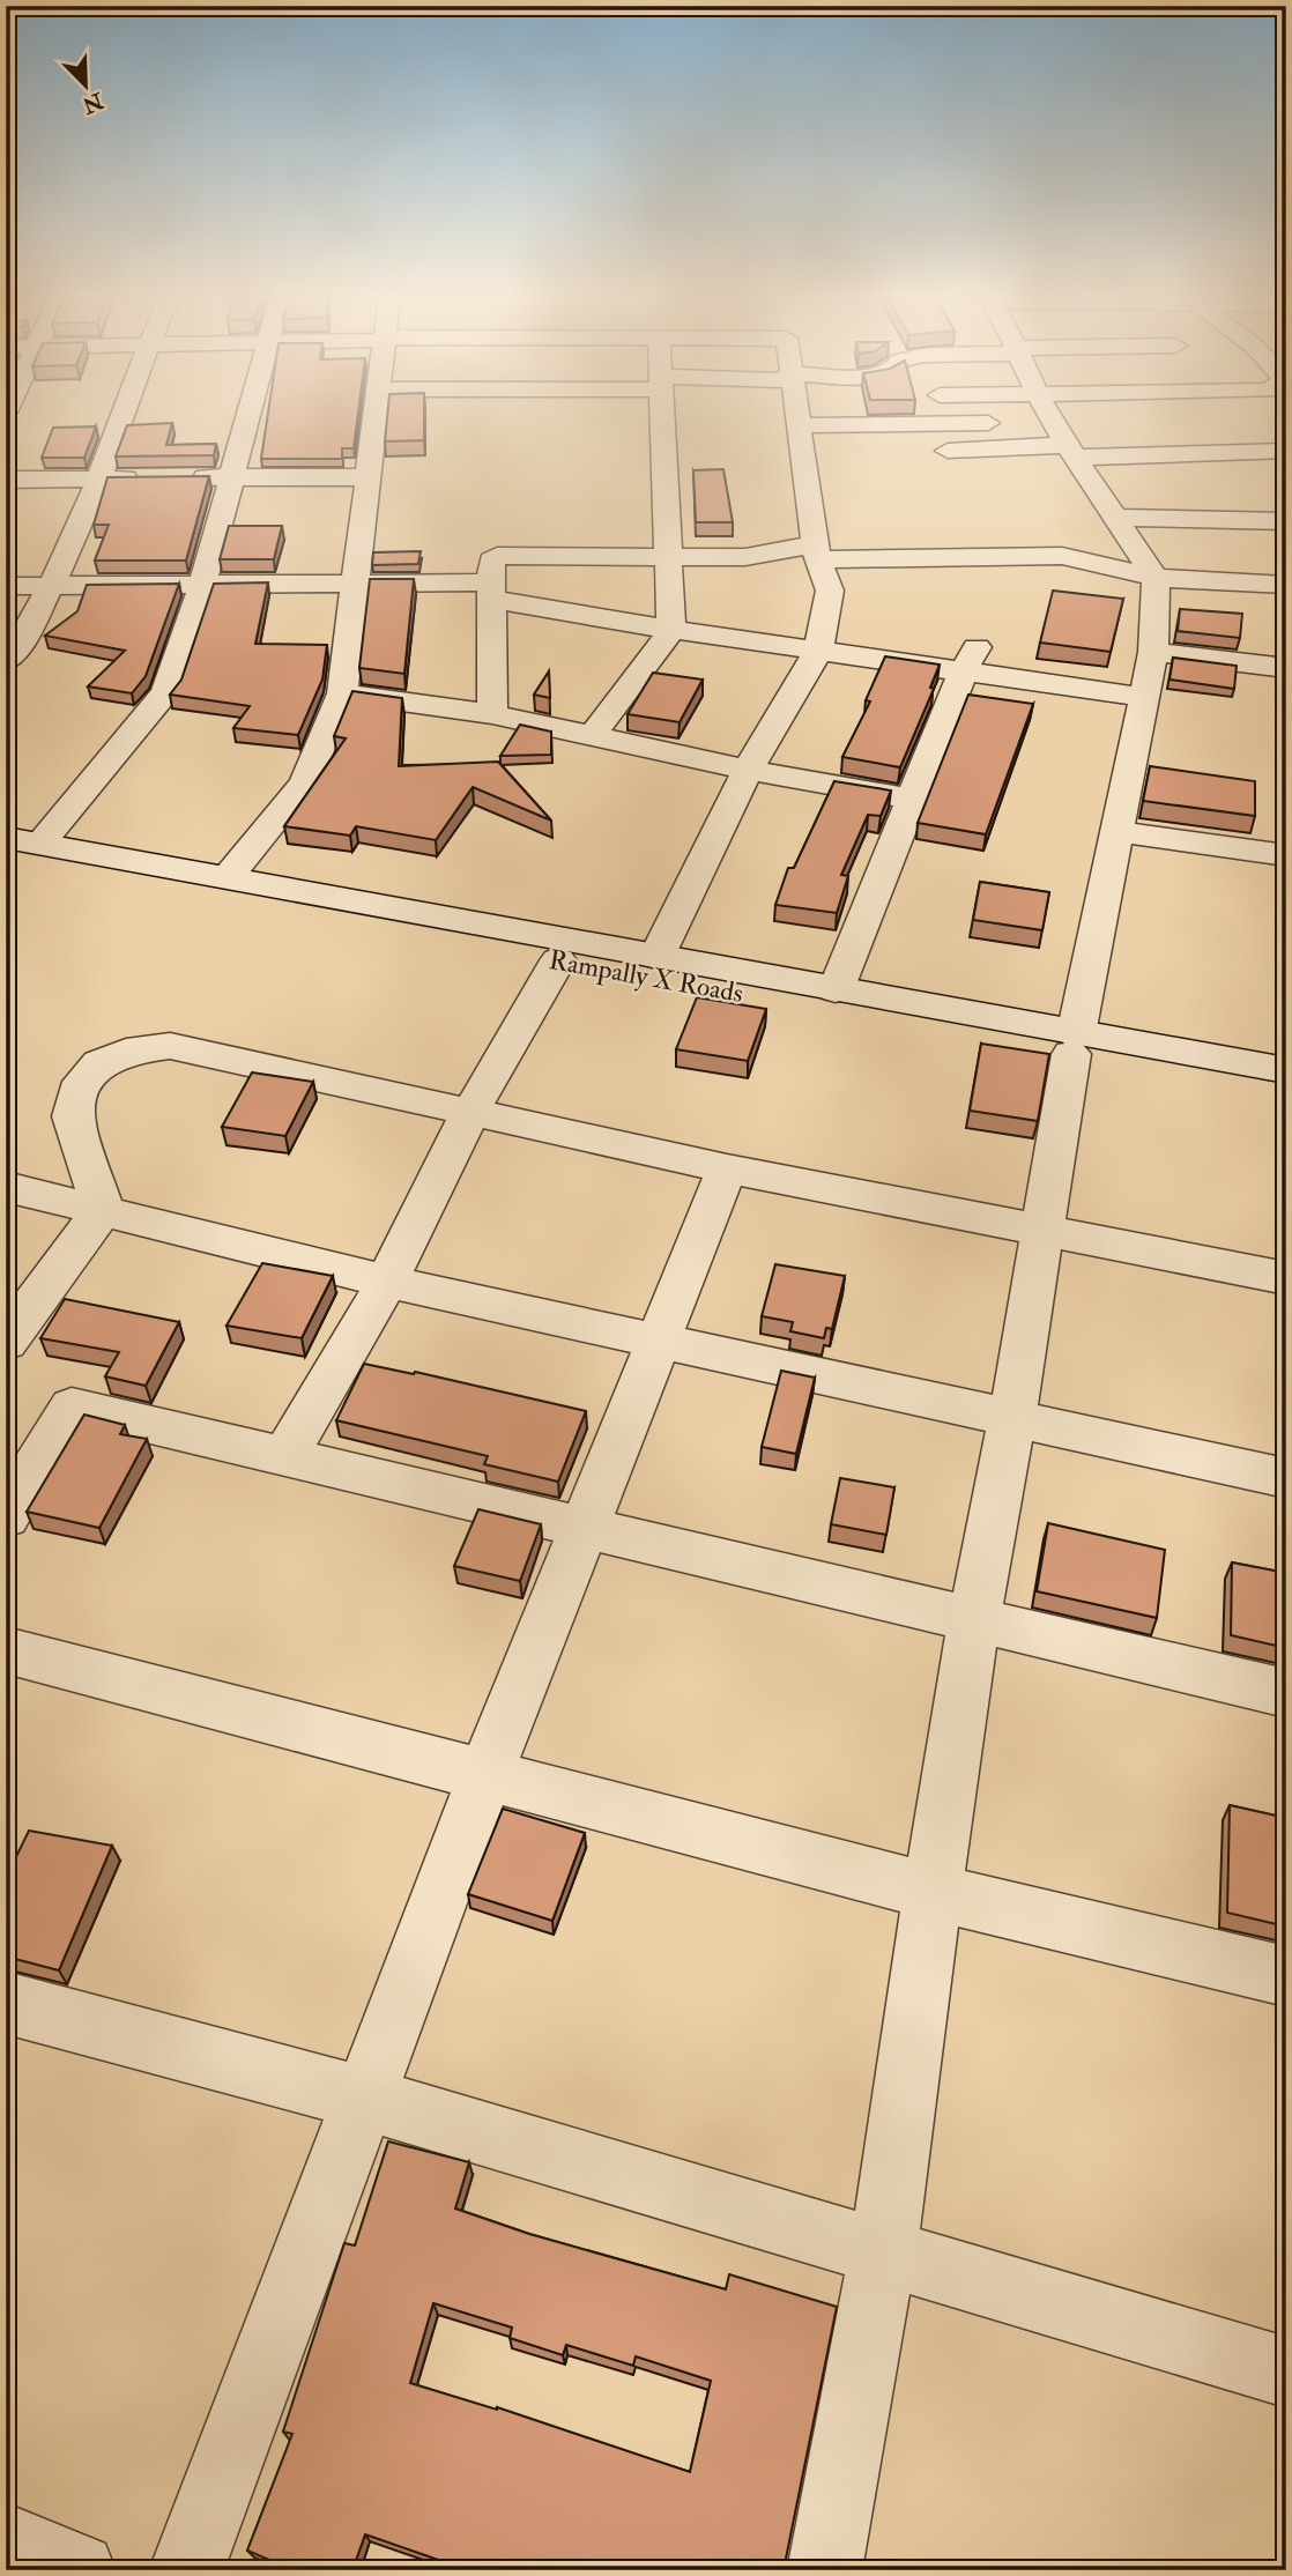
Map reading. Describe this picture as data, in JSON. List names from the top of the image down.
{
  "streets": {
    "street": ["Rampally X Roads"]
  },
  "north": "bottom right"
}
